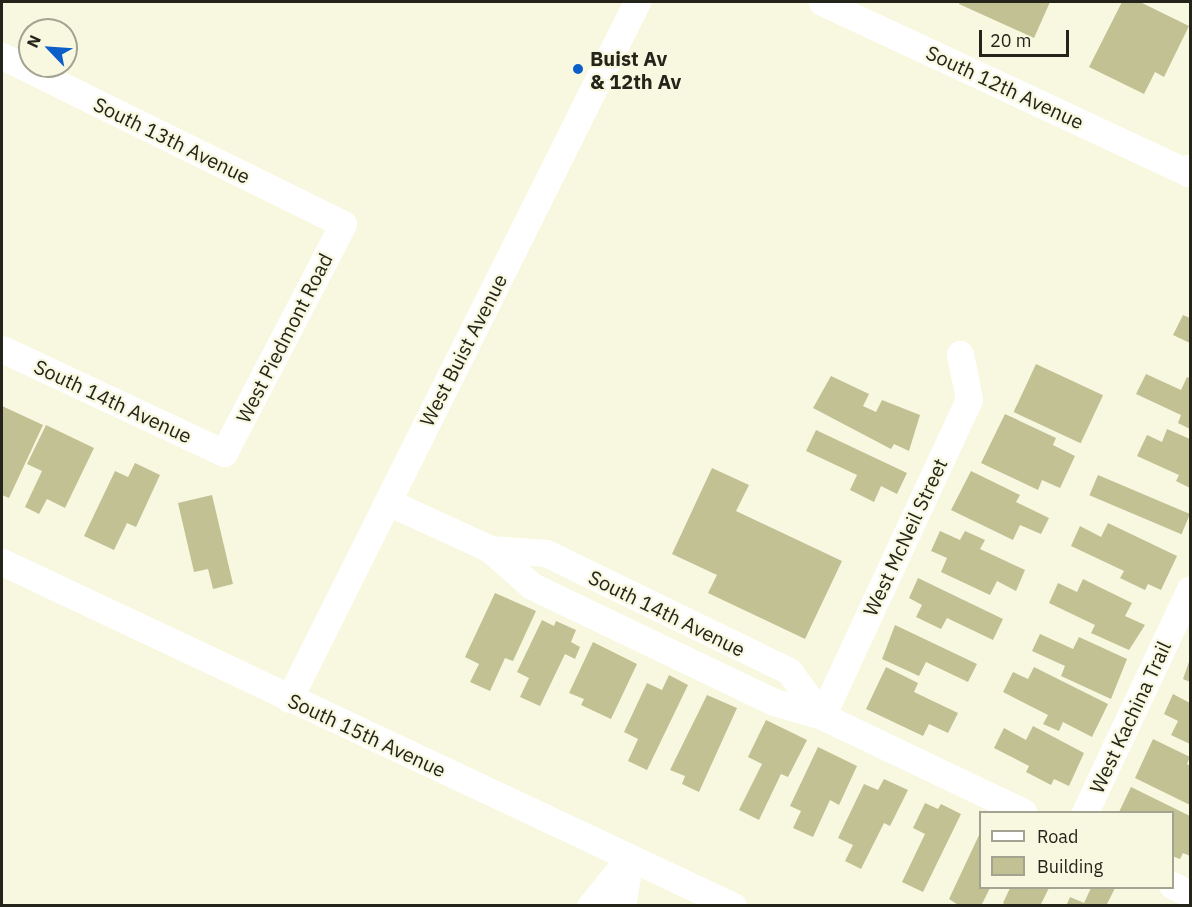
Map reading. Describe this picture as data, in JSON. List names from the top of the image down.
{
  "streets": {
    "street": [
      "South 12th Avenue",
      "South 13th Avenue",
      "West Piedmont Road",
      "West Buist Avenue",
      "South 14th Avenue",
      "West McNeil Street",
      "West Kachina Trail",
      "South 15th Avenue"
    ]
  },
  "crossings": [
    ["South 13th Avenue", "West Piedmont Road"],
    ["West Piedmont Road", "South 14th Avenue"],
    ["West Buist Avenue", "South 14th Avenue"],
    ["West Buist Avenue", "South 15th Avenue"],
    ["South 14th Avenue", "West McNeil Street"]
  ],
  "places": ["Buist Av & 12th Av"],
  "legend": ["Road", "Building"],
  "scale_bar": "20 m",
  "north": "top left"
}
